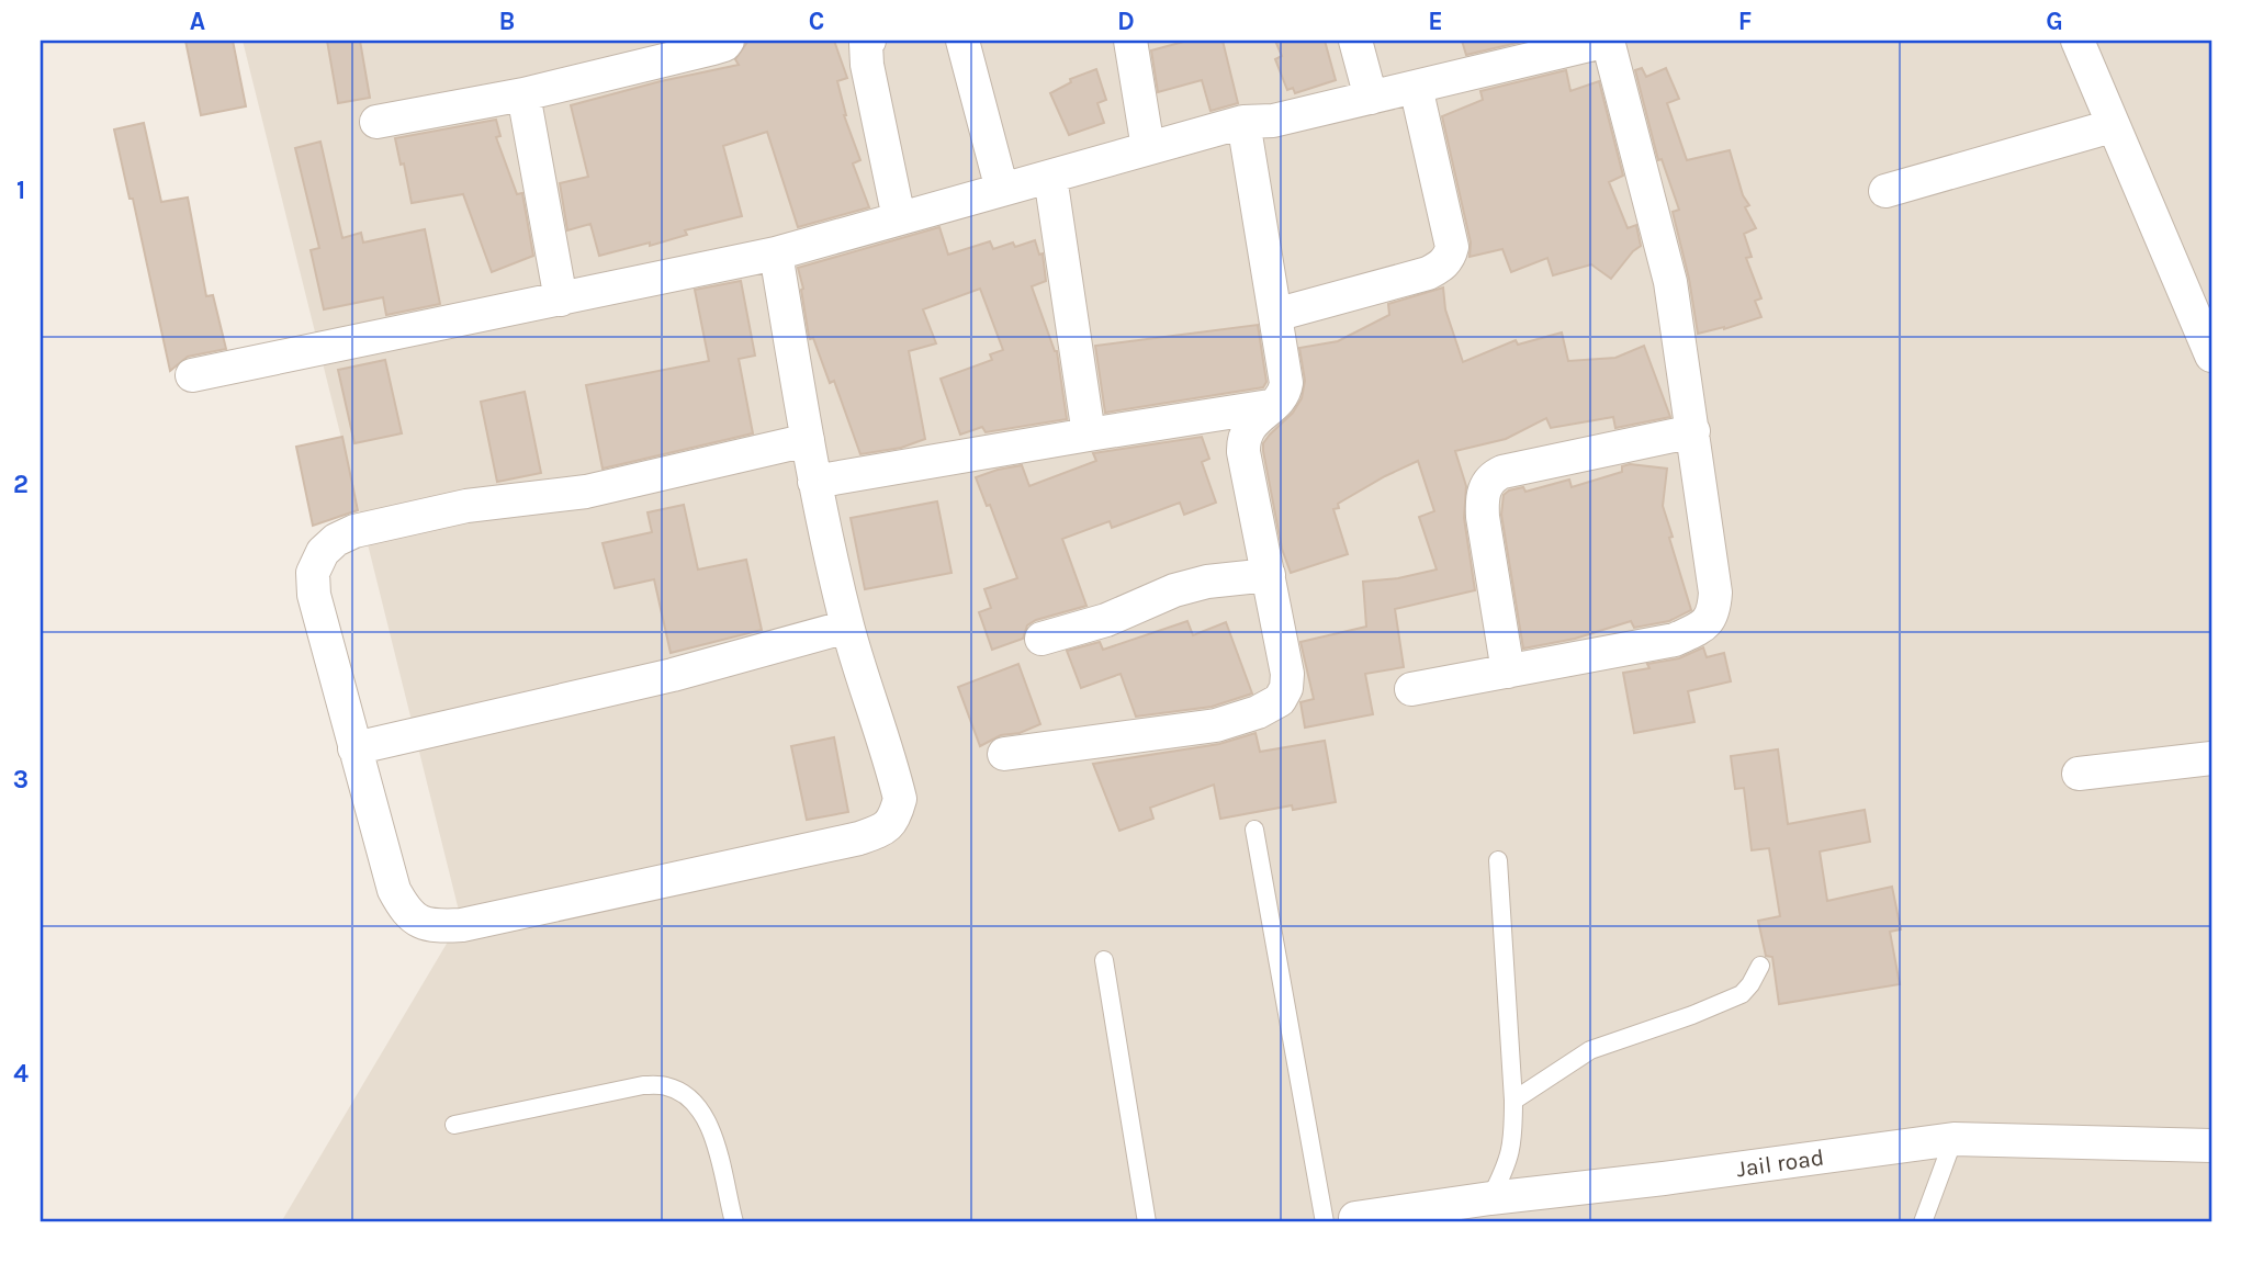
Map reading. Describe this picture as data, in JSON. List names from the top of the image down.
{
  "streets": {
    "street": ["Jail road"]
  },
  "grid": {
    "columns": [
      "A",
      "B",
      "C",
      "D",
      "E",
      "F",
      "G"
    ],
    "rows": [
      "1",
      "2",
      "3",
      "4"
    ]
  }
}
